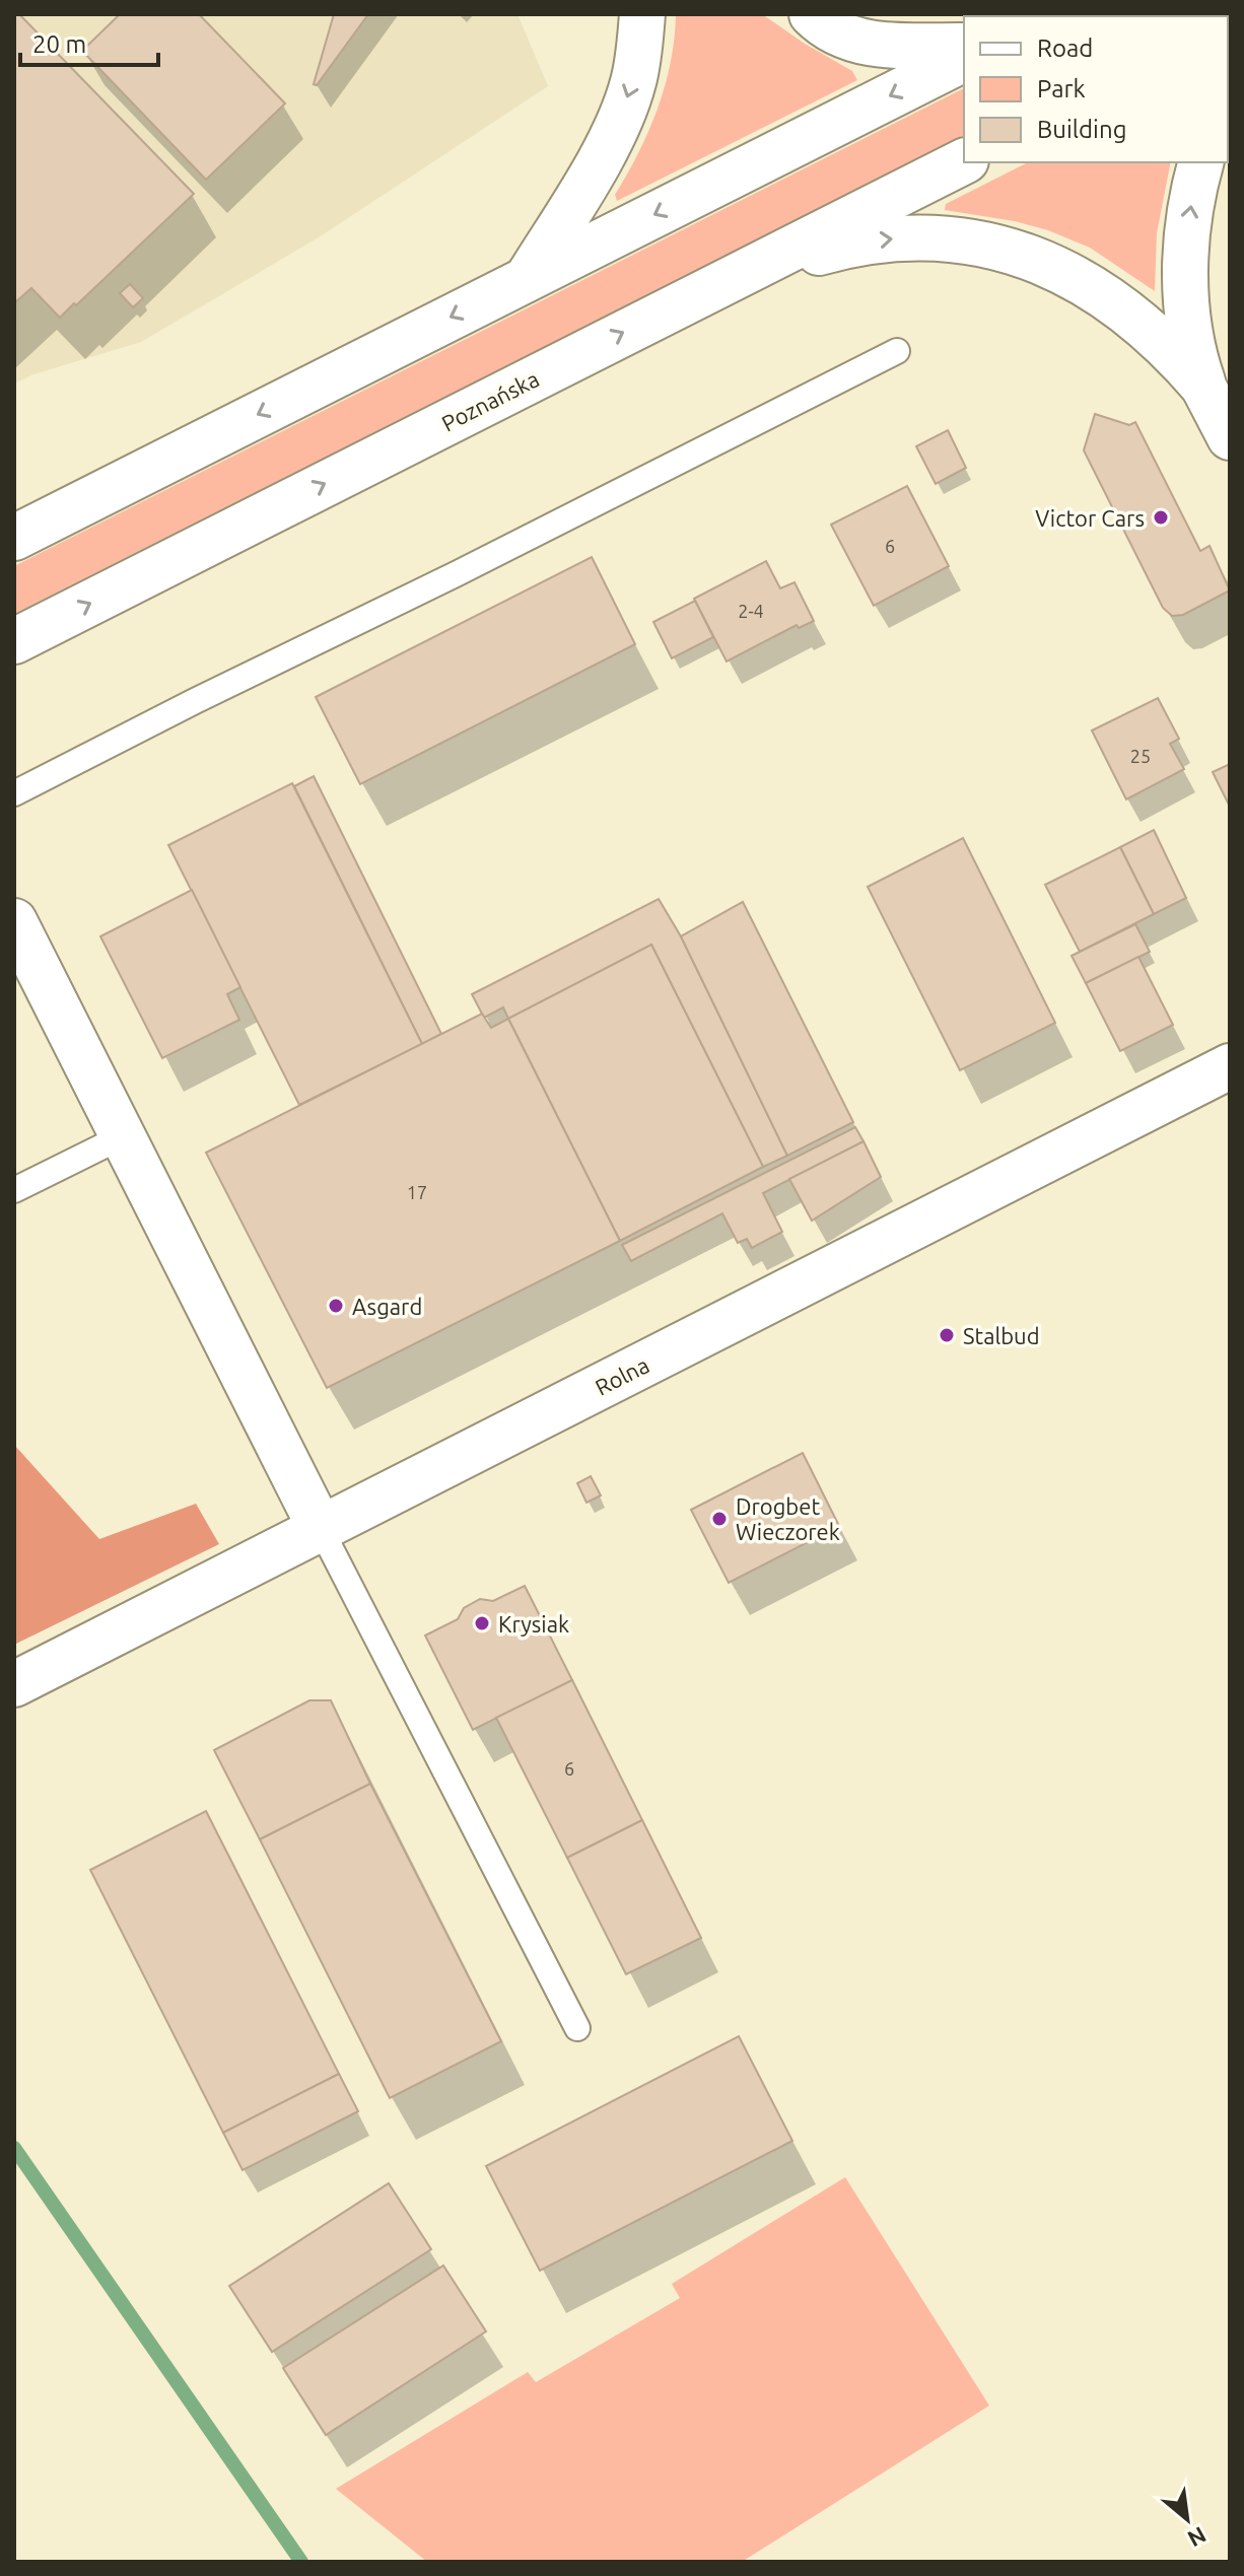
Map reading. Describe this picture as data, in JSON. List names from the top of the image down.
{
  "streets": {
    "main road": ["Poznańska", "Rolna"]
  },
  "places": [
    "Victor Cars",
    "Asgard",
    "Stalbud",
    "Drogbet Wieczorek",
    "Krysiak"
  ],
  "house_numbers": [
    "6",
    "2-4",
    "25",
    "17",
    "6"
  ],
  "legend": ["Road", "Park", "Building"],
  "scale_bar": "20 m",
  "north": "bottom right"
}
